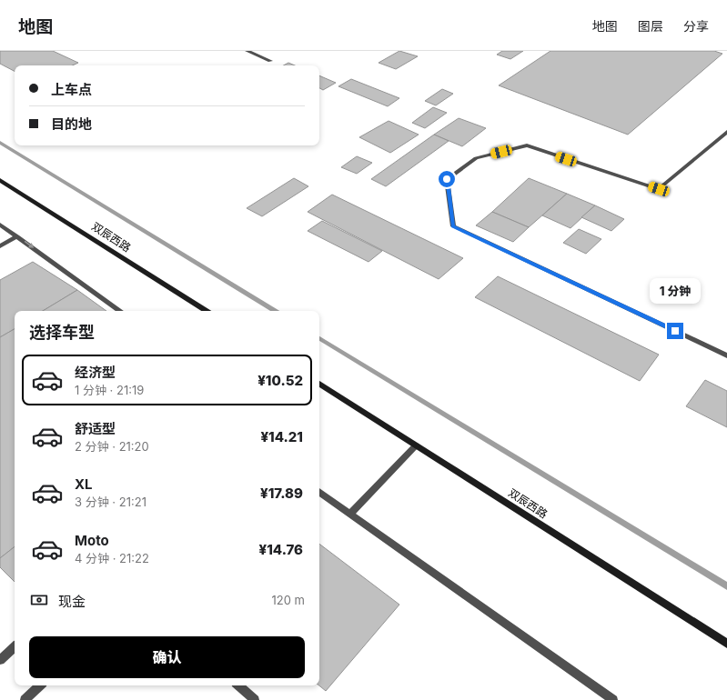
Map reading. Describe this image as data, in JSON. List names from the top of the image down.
{
  "streets": {
    "main road": ["双辰西路"]
  },
  "page": {
    "header": "地图",
    "nav": ["地图", "图层", "分享"],
    "banner": ["上车点", "目的地"],
    "bubble": "1 分钟",
    "heading": "选择车型",
    "list": [
      {
        "name": "经济型",
        "note": "1 分钟 · 21:19",
        "value": "¥10.52"
      },
      {
        "name": "舒适型",
        "note": "2 分钟 · 21:20",
        "value": "¥14.21"
      },
      {
        "name": "XL",
        "note": "3 分钟 · 21:21",
        "value": "¥17.89"
      },
      {
        "name": "Moto",
        "note": "4 分钟 · 21:22",
        "value": "¥14.76"
      }
    ],
    "pay": ["现金", "120 m"],
    "buttons": "确认"
  }
}
